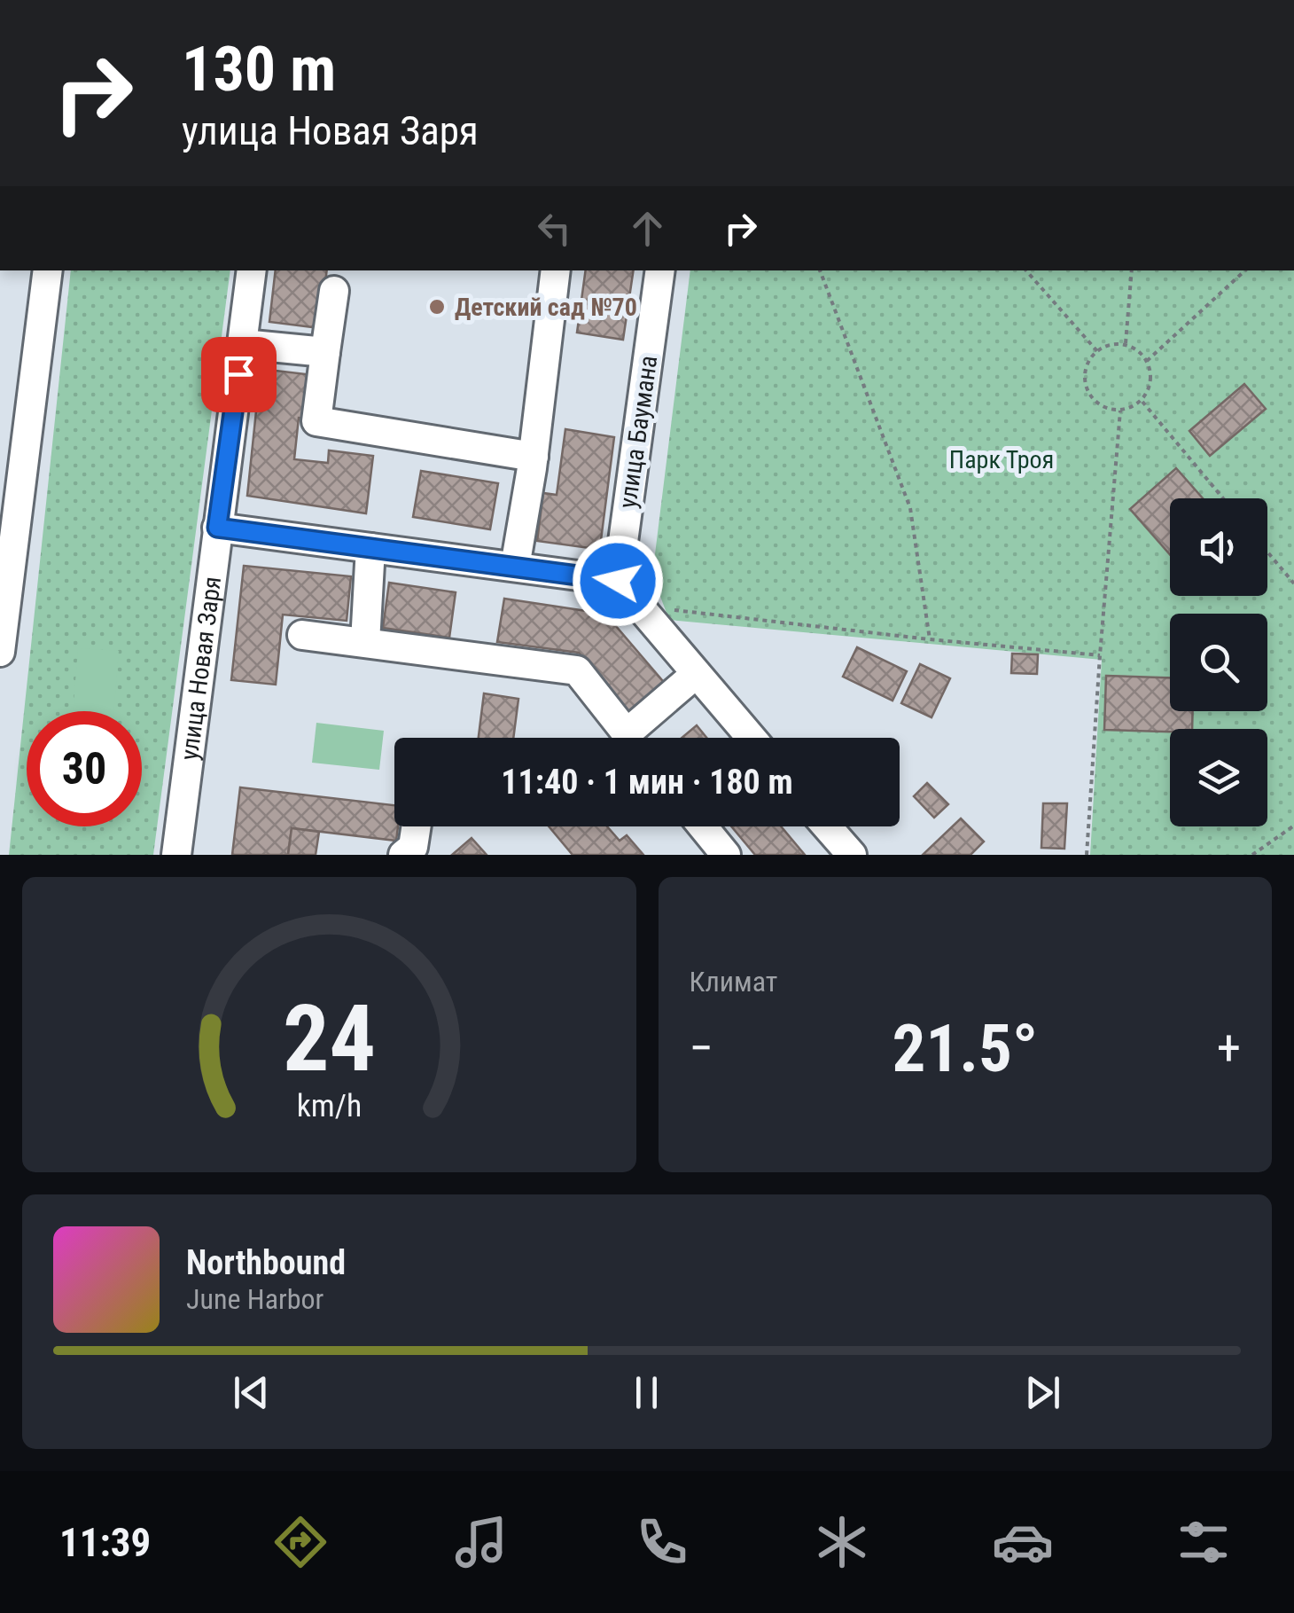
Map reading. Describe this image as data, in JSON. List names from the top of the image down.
{
  "streets": {
    "street": ["улица Баумана", "улица Новая Заря"]
  },
  "parks": ["Парк Троя"],
  "places": ["Детский сад №70"],
  "page": {
    "turn": ["130 m", "улица Новая Заря"],
    "limit": "30",
    "trip": "11:40 · 1 мин · 180 m",
    "tile": "Климат",
    "heat": ["−", "21.5°", "+"],
    "song": ["Northbound", "June Harbor"],
    "tabs": "11:39",
    "gauge": ["24", "km/h"]
  }
}
